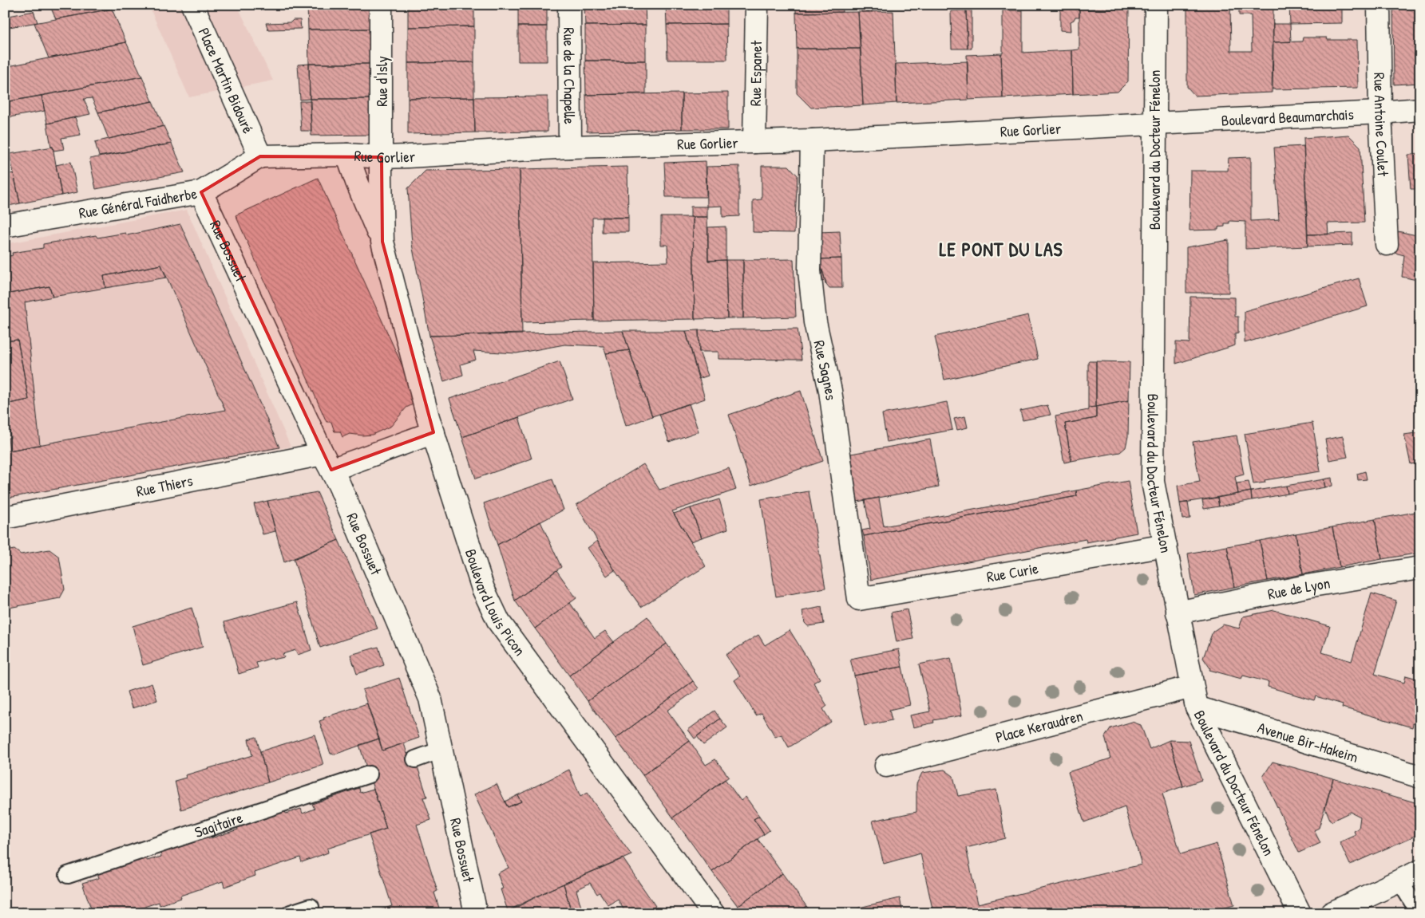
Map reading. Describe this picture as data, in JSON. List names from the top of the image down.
{
  "streets": {
    "street": [
      "Rue Espanet",
      "Rue de la Chapelle",
      "Place Martin Bidouré",
      "Rue d'Isly",
      "Boulevard Beaumarchais",
      "Rue Antoine Coulet",
      "Rue Gorlier",
      "Boulevard du Docteur Fénelon",
      "Rue Général Faidherbe",
      "Rue Bossuet",
      "Rue Sagnes",
      "Rue Thiers",
      "Rue Curie",
      "Rue de Lyon",
      "Boulevard Louis Picon",
      "Place Keraudren",
      "Avenue Bir-Hakeim"
    ],
    "lane": ["Sagitaire"]
  },
  "crossings": [
    ["Rue Espanet", "Rue Gorlier"],
    ["Rue de la Chapelle", "Rue Gorlier"],
    ["Place Martin Bidouré", "Rue Gorlier"],
    ["Place Martin Bidouré", "Rue Général Faidherbe"],
    ["Rue d'Isly", "Rue Gorlier"],
    ["Rue d'Isly", "Boulevard Louis Picon"],
    ["Boulevard Beaumarchais", "Rue Antoine Coulet"],
    ["Boulevard Beaumarchais", "Rue Gorlier"],
    ["Boulevard Beaumarchais", "Boulevard du Docteur Fénelon"],
    ["Rue Gorlier", "Boulevard du Docteur Fénelon"],
    ["Rue Gorlier", "Rue Général Faidherbe"],
    ["Rue Gorlier", "Rue Sagnes"],
    ["Rue Gorlier", "Boulevard Louis Picon"],
    ["Boulevard du Docteur Fénelon", "Rue Curie"],
    ["Boulevard du Docteur Fénelon", "Rue de Lyon"],
    ["Boulevard du Docteur Fénelon", "Place Keraudren"],
    ["Boulevard du Docteur Fénelon", "Avenue Bir-Hakeim"],
    ["Rue Général Faidherbe", "Rue Bossuet"],
    ["Rue Bossuet", "Rue Thiers"],
    ["Rue Sagnes", "Rue Curie"],
    ["Rue Thiers", "Boulevard Louis Picon"],
    ["Place Keraudren", "Avenue Bir-Hakeim"]
  ],
  "districts": ["LE PONT DU LAS"]
}
